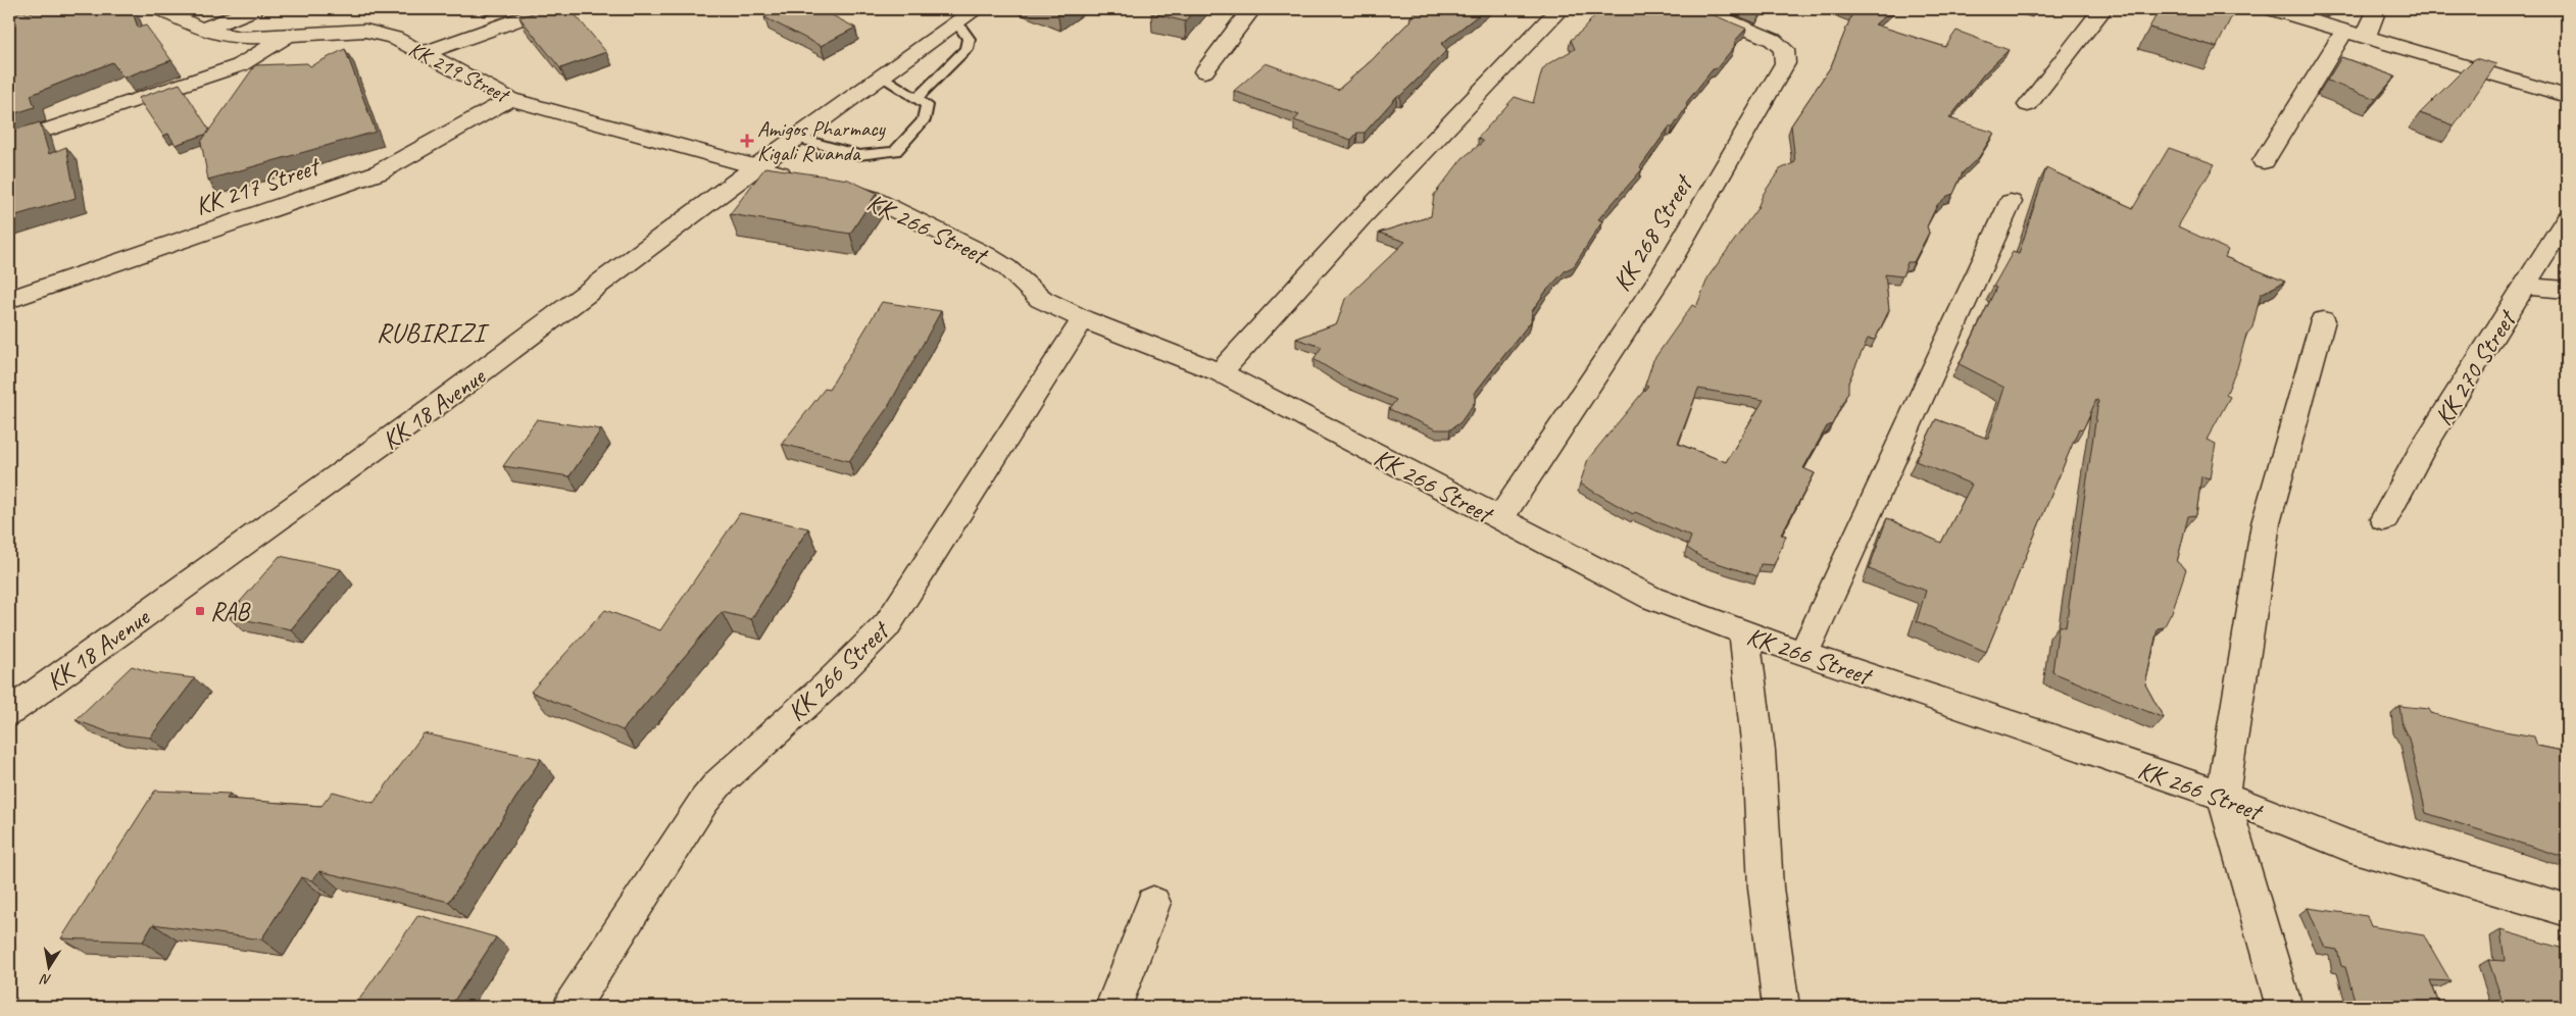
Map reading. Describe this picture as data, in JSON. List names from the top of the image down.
{
  "streets": {
    "street": [
      "KK 219 Street",
      "KK 217 Street",
      "KK 266 Street",
      "KK 268 Street",
      "KK 270 Street",
      "KK 18 Avenue"
    ]
  },
  "crossings": [
    ["KK 219 Street", "KK 217 Street"],
    ["KK 219 Street", "KK 266 Street"],
    ["KK 219 Street", "KK 18 Avenue"],
    ["KK 266 Street", "KK 268 Street"],
    ["KK 266 Street", "KK 18 Avenue"]
  ],
  "districts": ["RUBIRIZI"],
  "places": {
    "health": ["Amigos Pharmacy Kigali Rwanda"],
    "transit": ["RAB"]
  },
  "north": "bottom"
}
